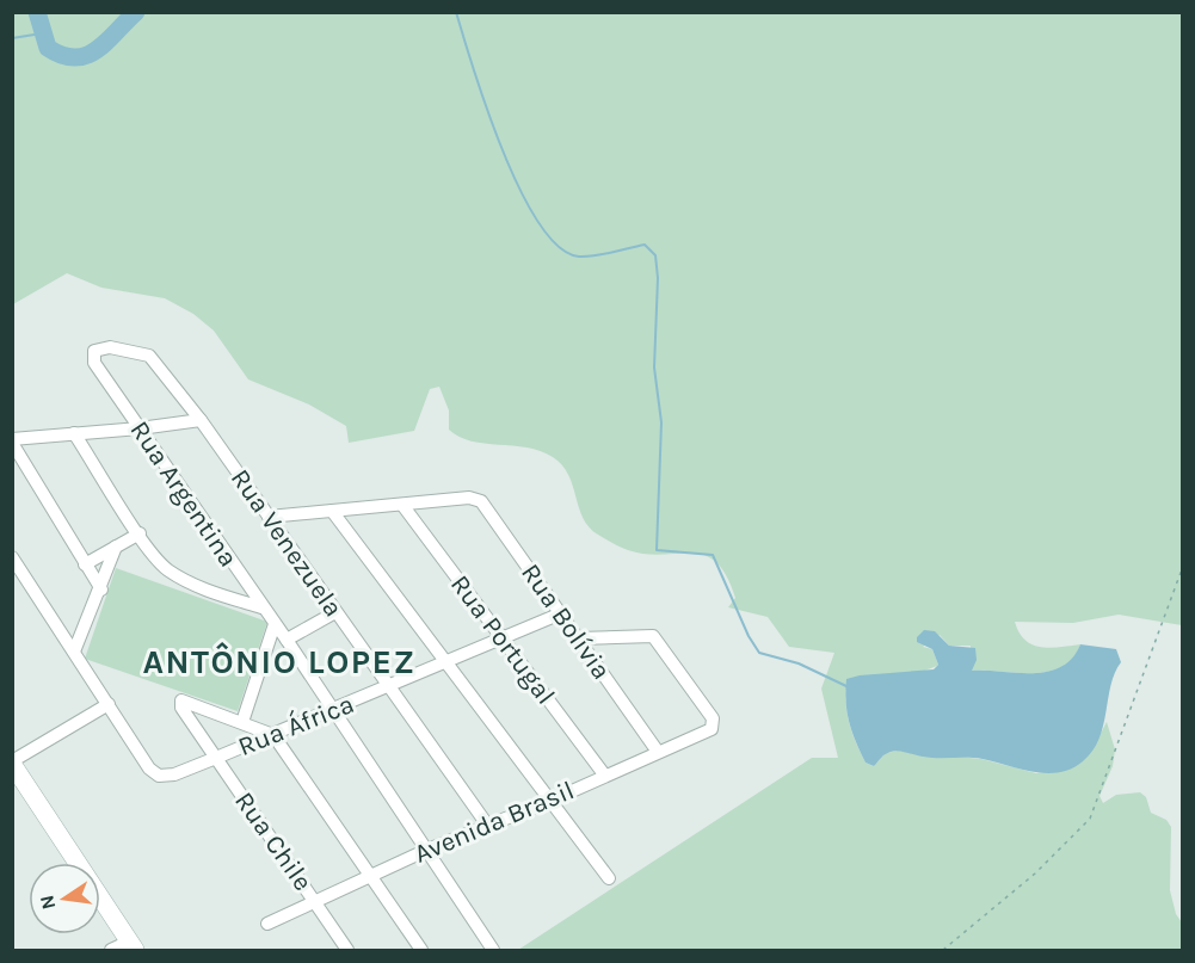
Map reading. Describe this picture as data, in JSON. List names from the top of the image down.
{
  "streets": {
    "street": [
      "Rua Argentina",
      "Rua Venezuela",
      "Rua Bolívia",
      "Rua Portugal",
      "Rua África",
      "Avenida Brasil",
      "Rua Chile"
    ]
  },
  "crossings": [
    ["Rua Argentina", "Rua Venezuela"],
    ["Rua Argentina", "Rua África"],
    ["Rua Argentina", "Avenida Brasil"],
    ["Rua Venezuela", "Rua África"],
    ["Rua Venezuela", "Avenida Brasil"],
    ["Rua Bolívia", "Rua Portugal"],
    ["Rua Bolívia", "Rua África"],
    ["Rua Bolívia", "Avenida Brasil"],
    ["Rua Portugal", "Rua África"],
    ["Rua Portugal", "Avenida Brasil"],
    ["Rua África", "Rua Chile"],
    ["Avenida Brasil", "Rua Chile"]
  ],
  "districts": ["ANTÔNIO LOPEZ"],
  "north": "left"
}
